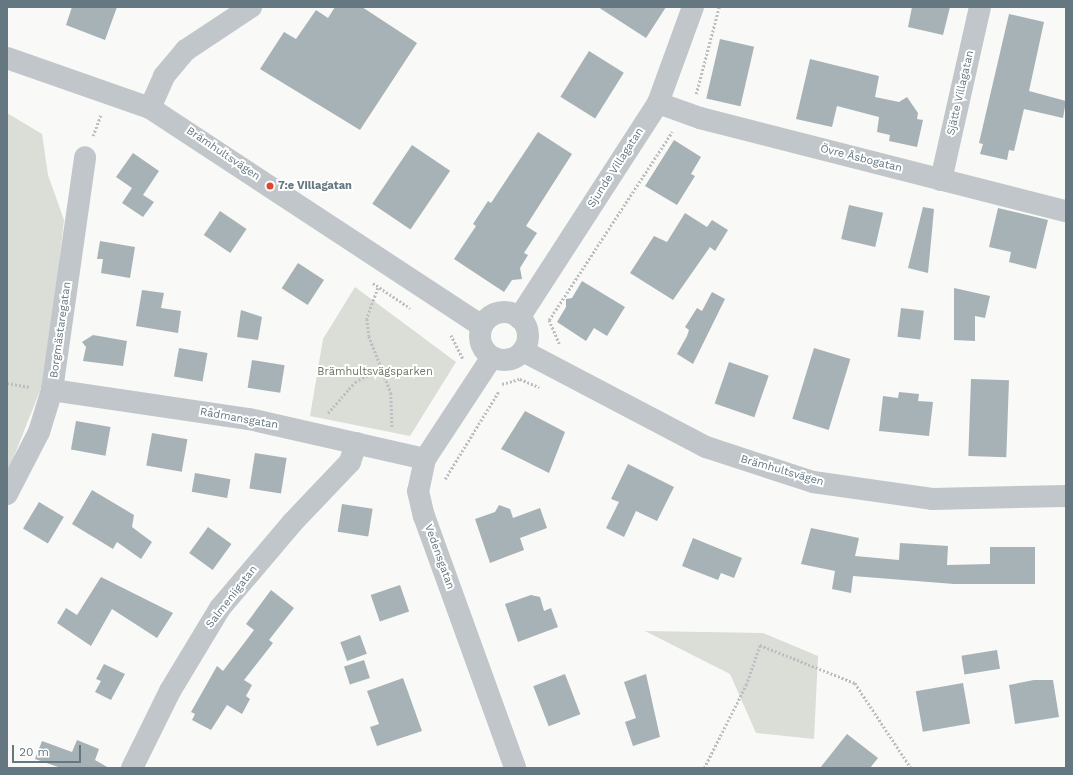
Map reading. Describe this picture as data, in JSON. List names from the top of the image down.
{
  "streets": {
    "street": [
      "Sjätte Villagatan",
      "Brämhultsvägen",
      "Övre Åsbogatan",
      "Sjunde Villagatan",
      "Borgmästaregatan",
      "Rådmansgatan",
      "Vedensgatan",
      "Salmeniigatan"
    ]
  },
  "crossings": [
    ["Sjätte Villagatan", "Övre Åsbogatan"],
    ["Brämhultsvägen", "Sjunde Villagatan"],
    ["Brämhultsvägen", "Vedensgatan"],
    ["Övre Åsbogatan", "Sjunde Villagatan"],
    ["Sjunde Villagatan", "Vedensgatan"],
    ["Borgmästaregatan", "Rådmansgatan"],
    ["Rådmansgatan", "Vedensgatan"],
    ["Rådmansgatan", "Salmeniigatan"]
  ],
  "parks": ["Brämhultsvägsparken"],
  "places": ["7:e Villagatan"],
  "scale_bar": "20 m"
}
